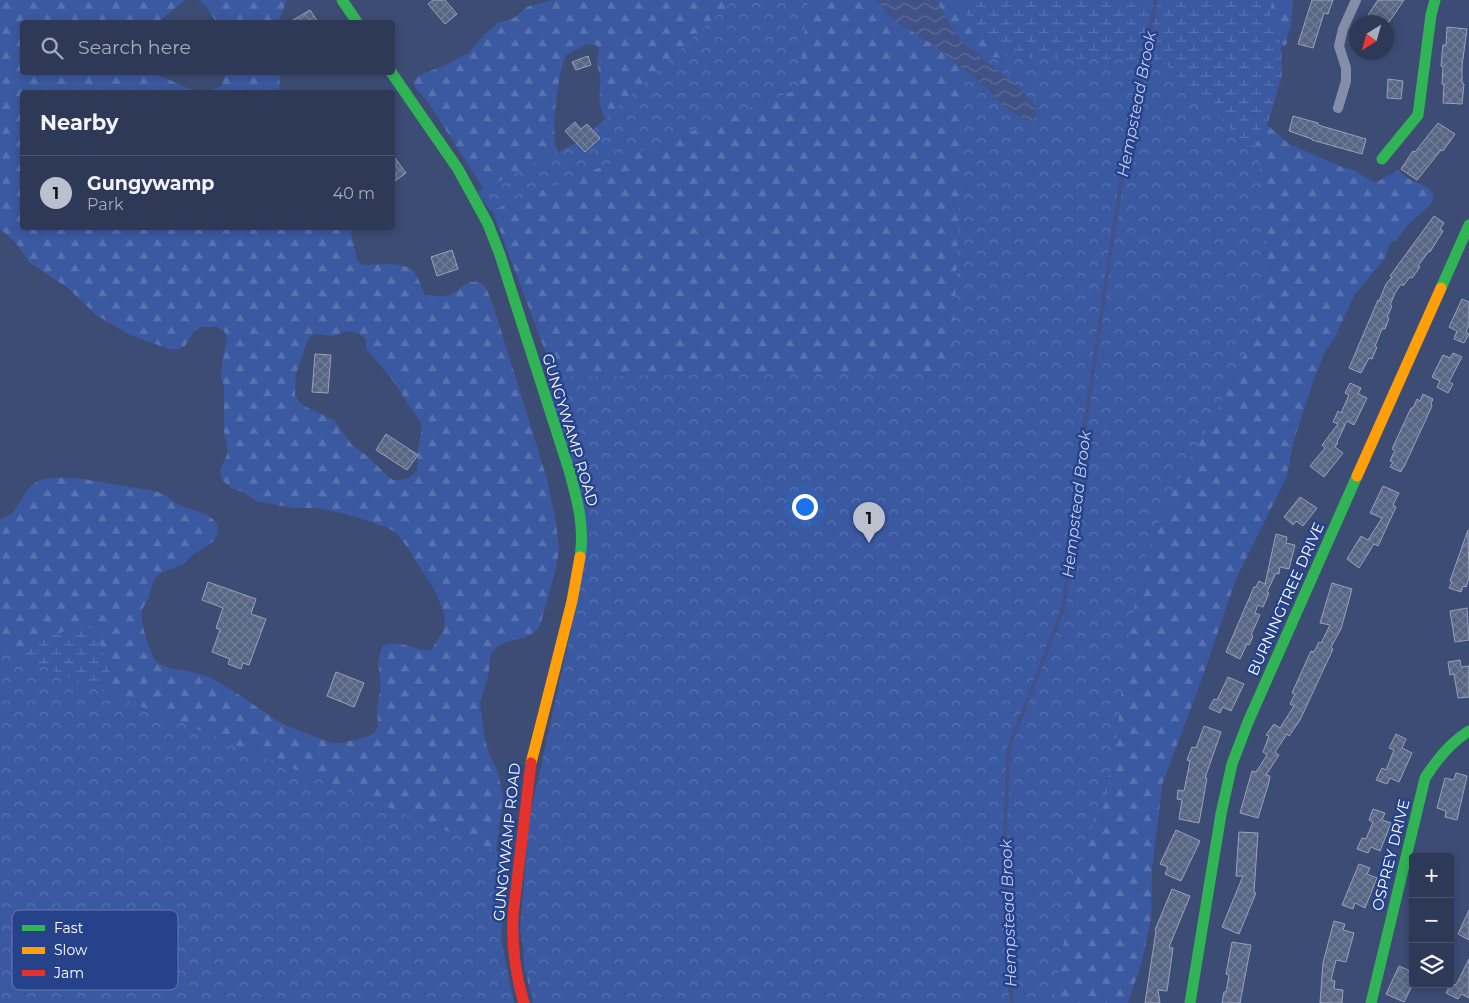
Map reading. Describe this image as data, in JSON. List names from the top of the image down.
{
  "streets": {
    "street": ["GUNGYWAMP ROAD", "BURNINGTREE DRIVE", "OSPREY DRIVE"]
  },
  "water": ["Hempstead Brook"],
  "legend": ["Fast", "Slow", "Jam"],
  "north": "bottom left",
  "page": {
    "search": "Search here",
    "heading": "Nearby",
    "list": [
      {
        "mark": "1",
        "name": "Gungywamp",
        "note": "Park",
        "value": "40 m"
      }
    ],
    "pins": "1",
    "map_buttons": ["+", "−"]
  }
}
